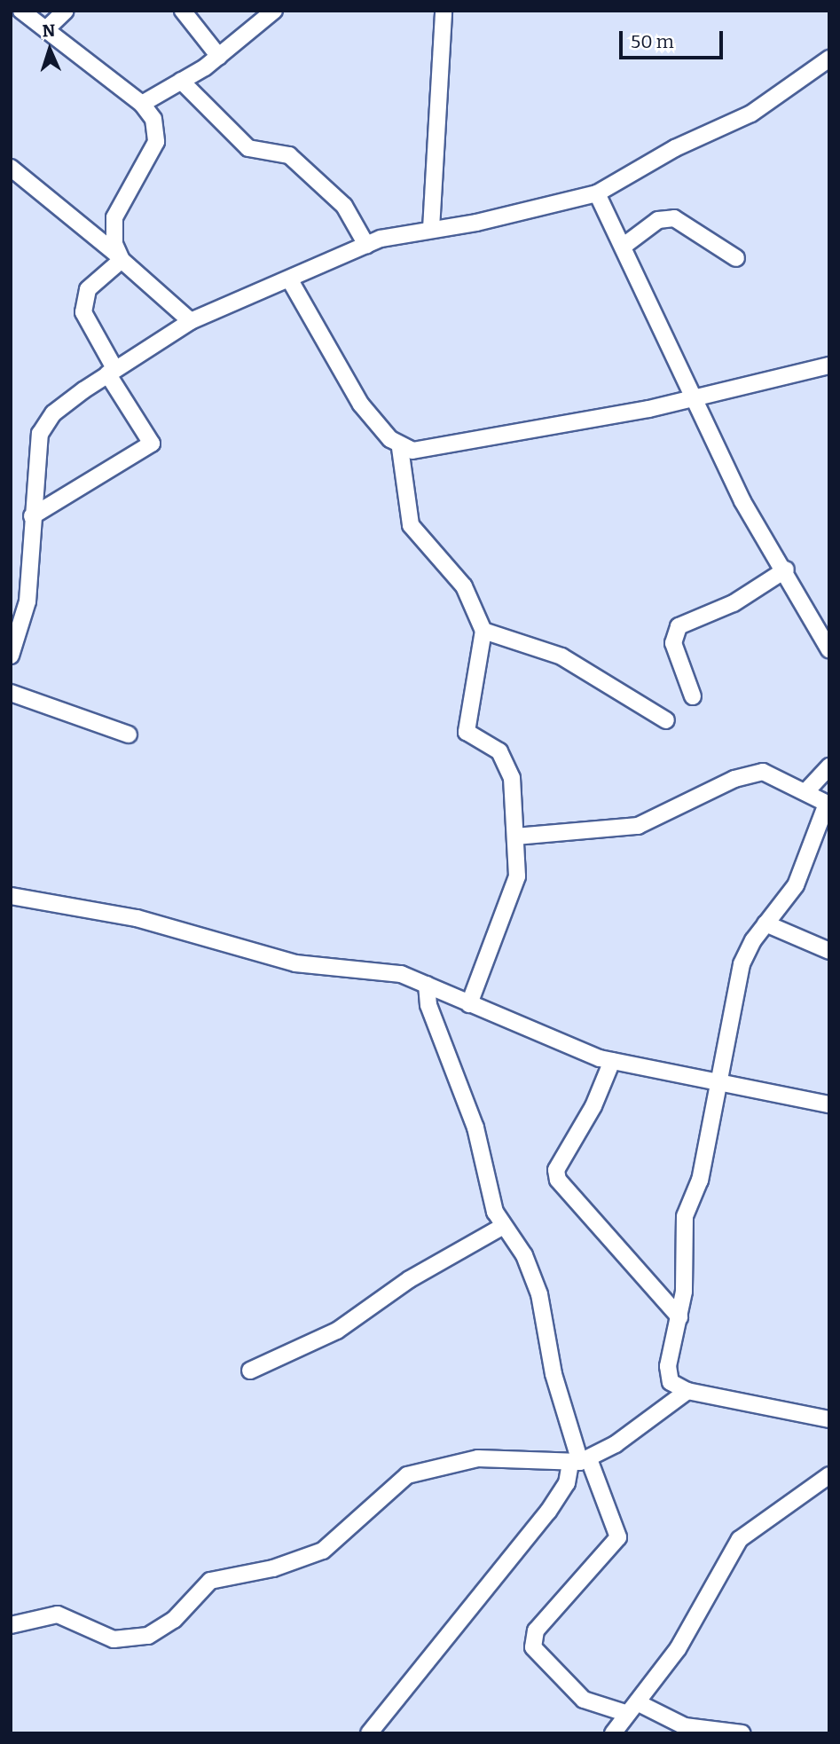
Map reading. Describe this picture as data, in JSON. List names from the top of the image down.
{
  "scale_bar": "50 m",
  "north": "top"
}
